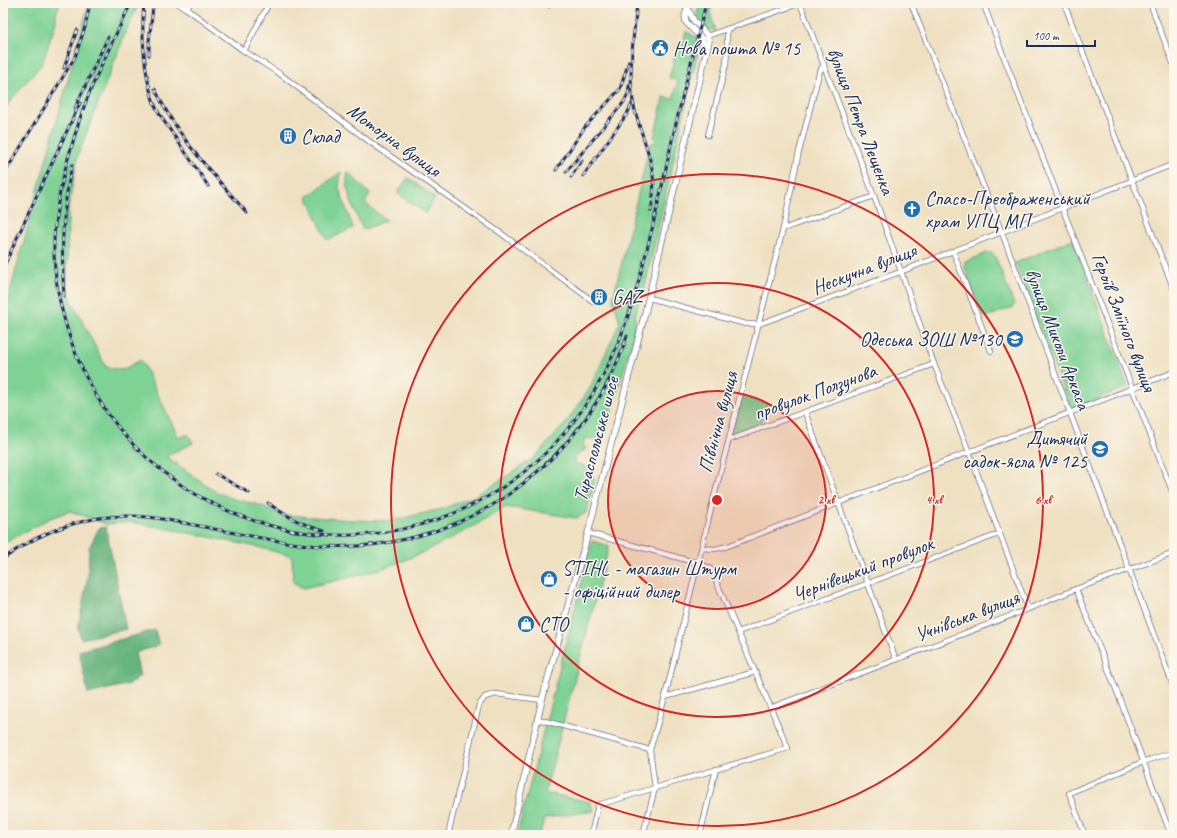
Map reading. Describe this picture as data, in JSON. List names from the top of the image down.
{
  "streets": {
    "main road": ["Тираспольське шосе"],
    "street": [
      "вулиця Петра Лещенка",
      "Моторна вулиця",
      "Нескучна вулиця",
      "Героїв Зміїного вулиця",
      "вулиця Миколи Аркаса",
      "провулок Ползунова",
      "Північна вулиця",
      "Чернівецький провулок",
      "Учнівська вулиця"
    ]
  },
  "crossings": [
    ["вулиця Петра Лещенка", "Нескучна вулиця"],
    ["вулиця Петра Лещенка", "провулок Ползунова"],
    ["вулиця Петра Лещенка", "Північна вулиця"],
    ["вулиця Петра Лещенка", "Чернівецький провулок"],
    ["вулиця Петра Лещенка", "Учнівська вулиця"],
    ["Нескучна вулиця", "Героїв Зміїного вулиця"],
    ["Нескучна вулиця", "вулиця Миколи Аркаса"],
    ["Нескучна вулиця", "Північна вулиця"],
    ["Нескучна вулиця", "Тираспольське шосе"],
    ["вулиця Миколи Аркаса", "Учнівська вулиця"],
    ["провулок Ползунова", "Північна вулиця"]
  ],
  "places": {
    "public building": ["Нова пошта № 15"],
    "building": ["Склад", "GAZ"],
    "church": ["Спасо-Преображенський храм УПЦ МП"],
    "school or university": ["Одеська ЗОШ №130", "Дитячий садок-ясла № 125"],
    "shop": ["STIHL - магазин Штурм - офіційний дилер", "СТО"]
  },
  "scale_bar": "100 m",
  "rings": ["2 хв", "4 хв", "6 хв"]
}
